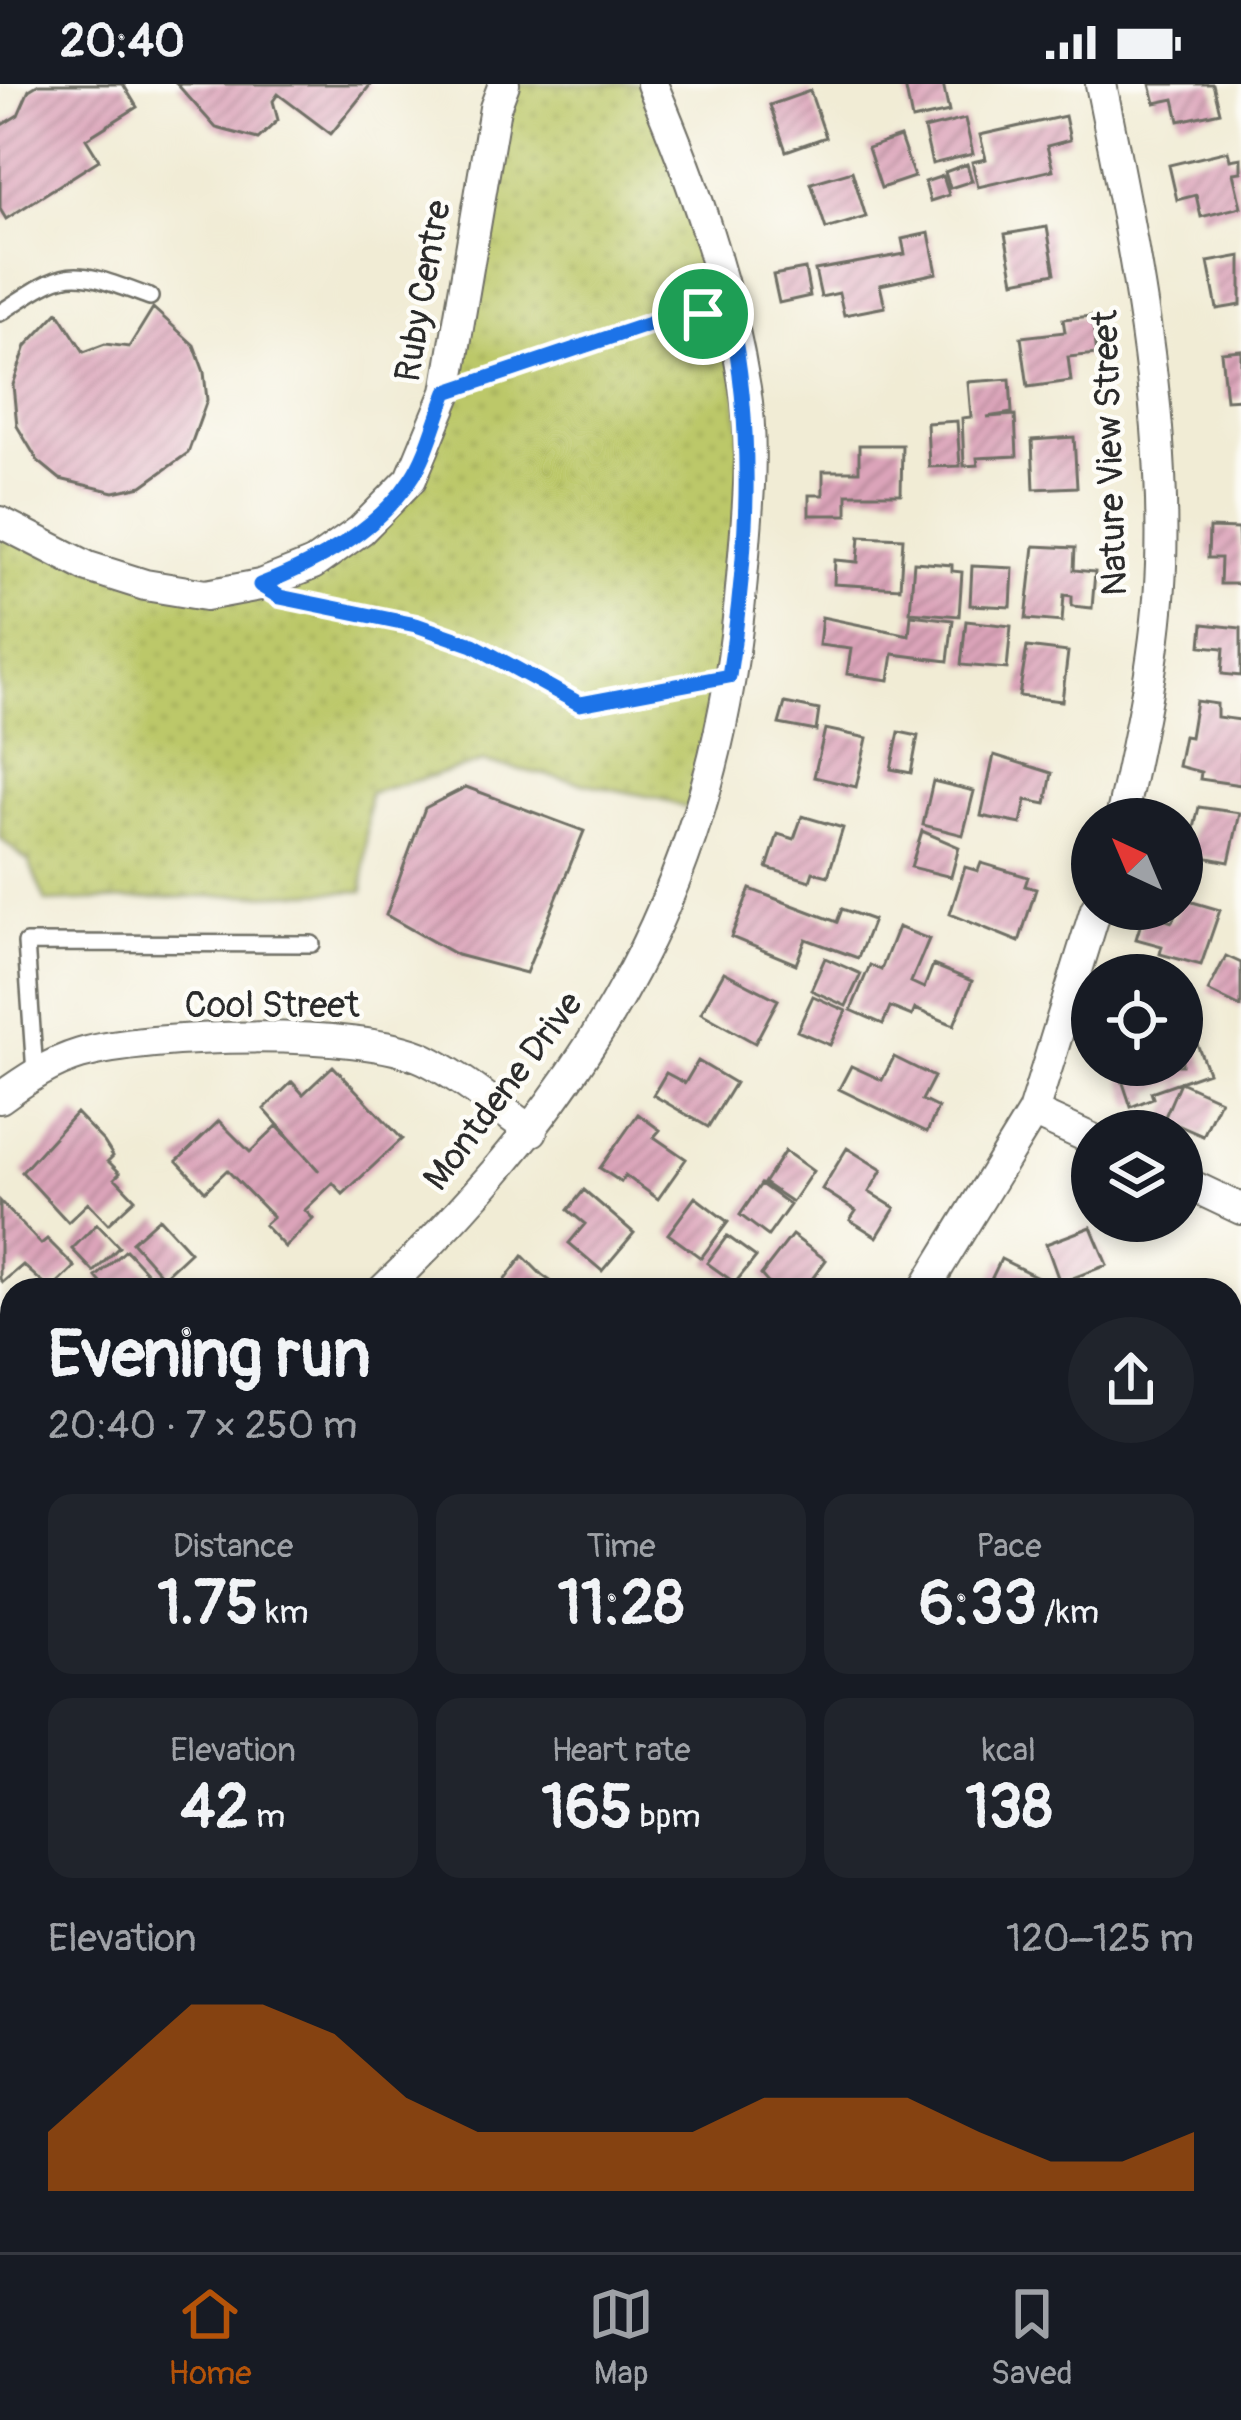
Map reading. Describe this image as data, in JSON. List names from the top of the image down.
{
  "streets": {
    "street": [
      "Ruby Centre",
      "Nature View Street",
      "Cool Street",
      "Montdene Drive"
    ]
  },
  "crossings": [
    ["Cool Street", "Montdene Drive"]
  ],
  "north": "top left",
  "page": {
    "status": "20:40",
    "heading": ["Evening run", "20:40 · 7 × 250 m"],
    "stats": [
      ["Distance", "1.75 km"],
      ["Time", "11:28"],
      ["Pace", "6:33 /km"],
      ["Elevation", "42 m"],
      ["Heart rate", "165 bpm"],
      ["kcal", "138"]
    ],
    "chart": ["Elevation", "120–125 m"],
    "tabs": ["Home", "Map", "Saved"]
  }
}
